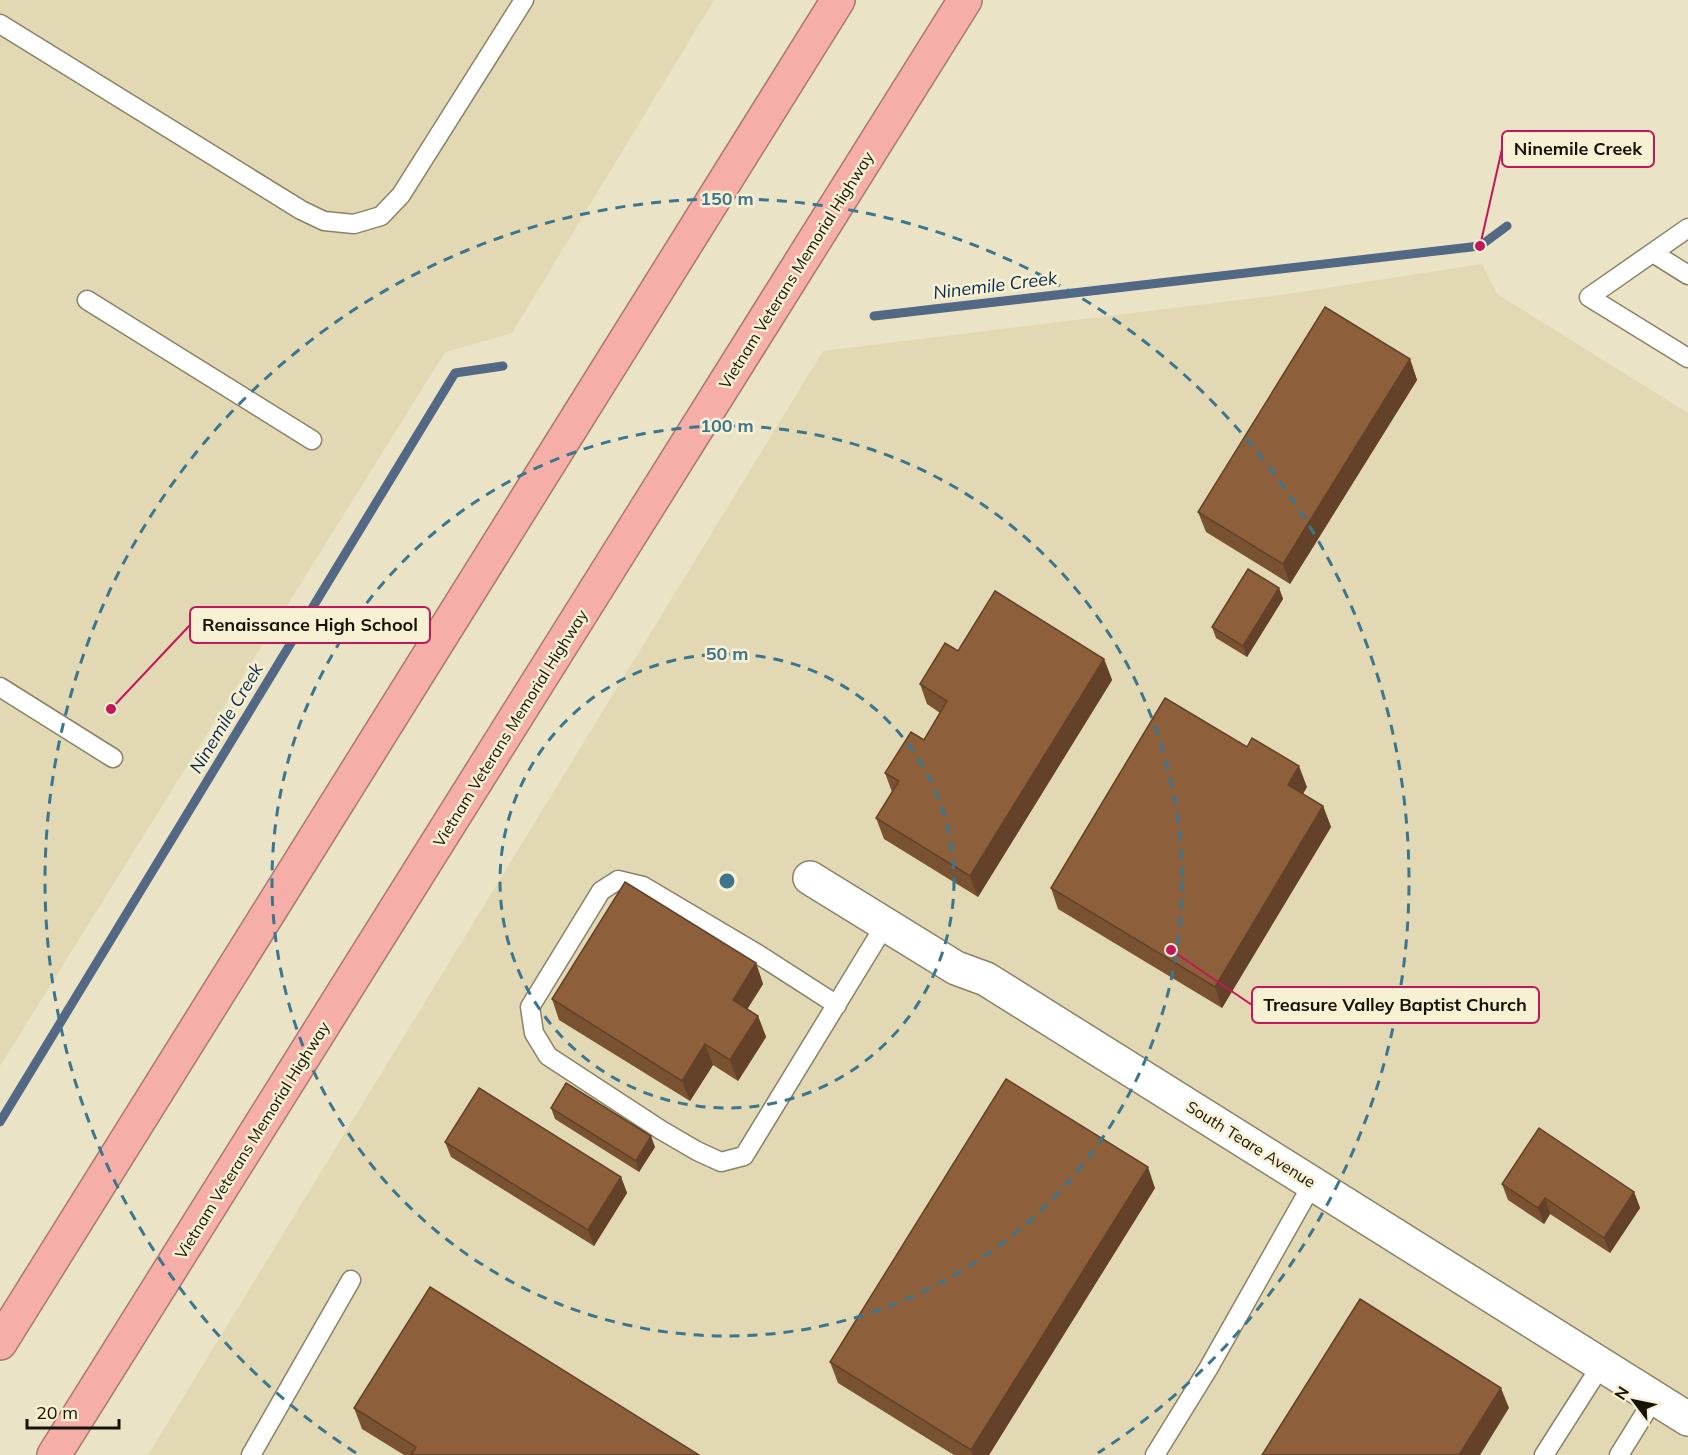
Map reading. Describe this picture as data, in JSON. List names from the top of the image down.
{
  "streets": {
    "highway": ["Vietnam Veterans Memorial Highway"],
    "street": ["South Teare Avenue"]
  },
  "water": ["Ninemile Creek"],
  "places": ["Ninemile Creek", "Renaissance High School", "Treasure Valley Baptist Church"],
  "scale_bar": "20 m",
  "north": "top left",
  "rings": ["150 m", "100 m", "50 m"]
}
